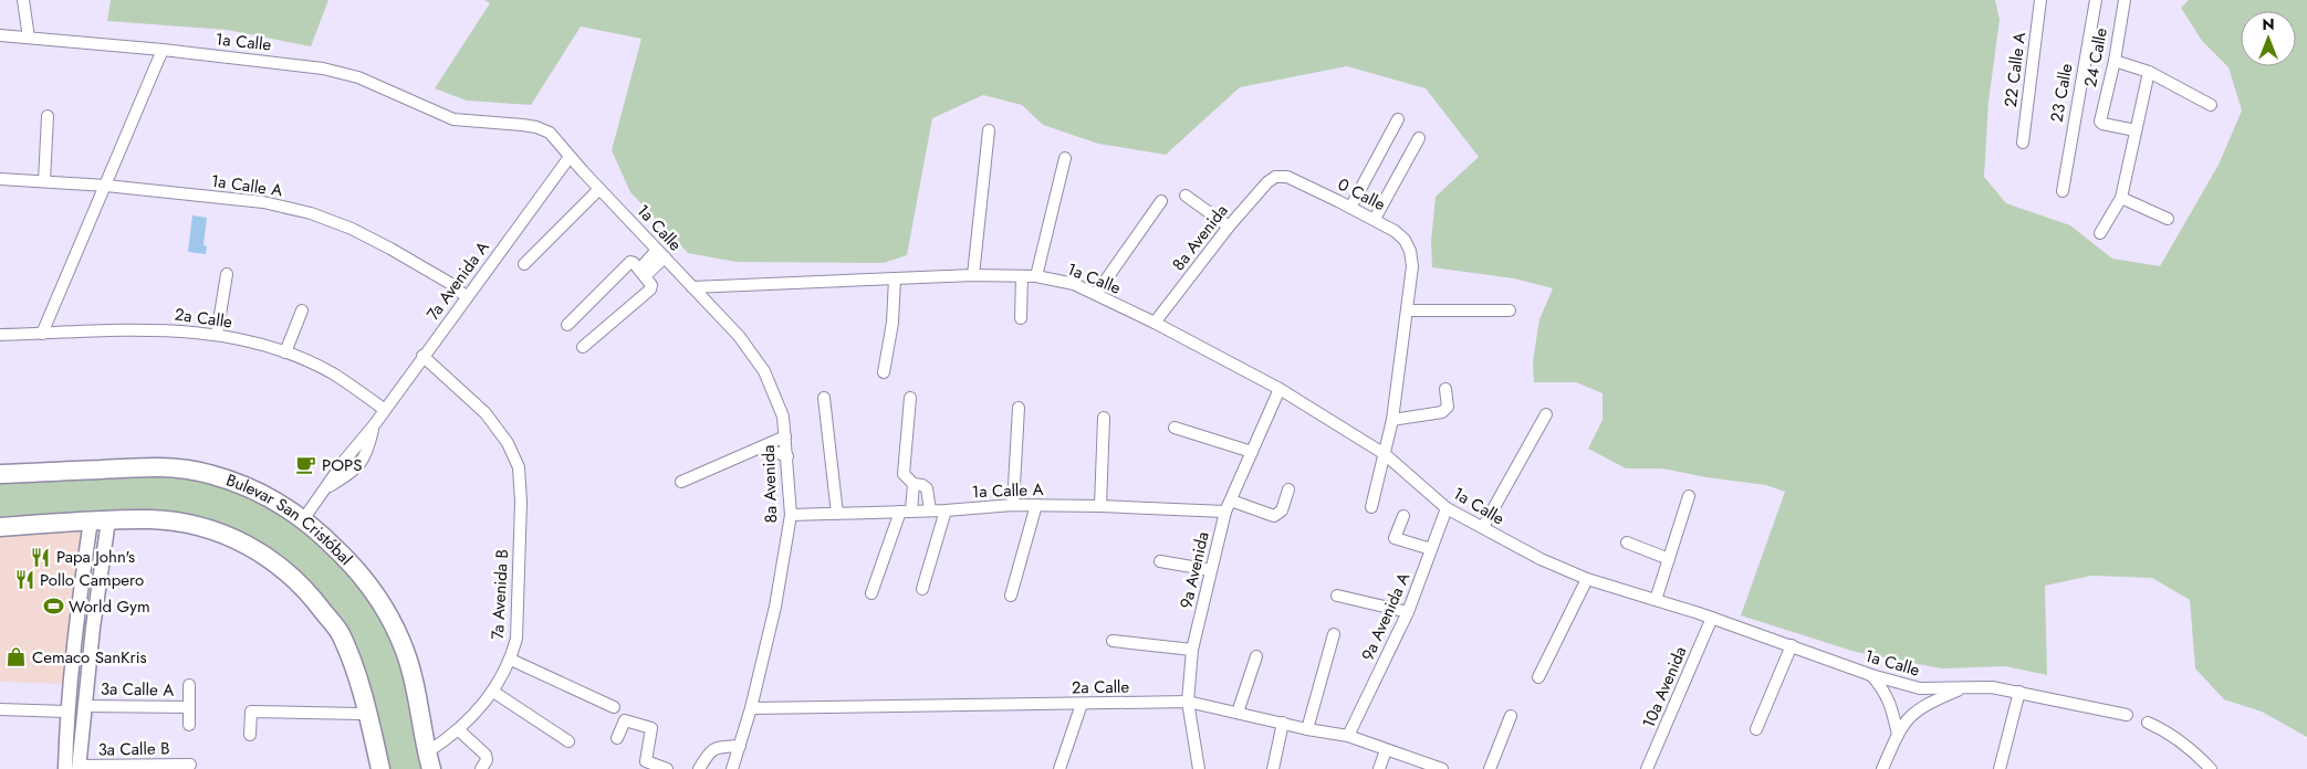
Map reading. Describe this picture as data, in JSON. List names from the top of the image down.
{
  "streets": {
    "main road": ["Bulevar San Cristóbal"],
    "street": [
      "1a Calle",
      "24 Calle",
      "22 Calle A",
      "23 Calle",
      "1a Calle A",
      "0 Calle",
      "8a Avenida",
      "7a Avenida A",
      "2a Calle",
      "9a Avenida",
      "7a Avenida B",
      "9a Avenida A",
      "10a Avenida",
      "3a Calle A",
      "3a Calle B"
    ]
  },
  "crossings": [
    ["1a Calle", "8a Avenida"],
    ["1a Calle", "7a Avenida A"],
    ["1a Calle", "9a Avenida"],
    ["1a Calle", "9a Avenida A"],
    ["1a Calle", "10a Avenida"],
    ["1a Calle A", "8a Avenida"],
    ["1a Calle A", "7a Avenida A"],
    ["1a Calle A", "9a Avenida"],
    ["0 Calle", "8a Avenida"],
    ["8a Avenida", "2a Calle"],
    ["7a Avenida A", "2a Calle"],
    ["7a Avenida A", "Bulevar San Cristóbal"],
    ["7a Avenida A", "7a Avenida B"],
    ["2a Calle", "9a Avenida"],
    ["2a Calle", "9a Avenida A"],
    ["Bulevar San Cristóbal", "7a Avenida B"]
  ],
  "places": {
    "cafe": ["POPS"],
    "restaurant": ["Papa John's", "Pollo Campero"],
    "sports": ["World Gym"],
    "shop": ["Cemaco SanKris"]
  },
  "north": "top"
}
